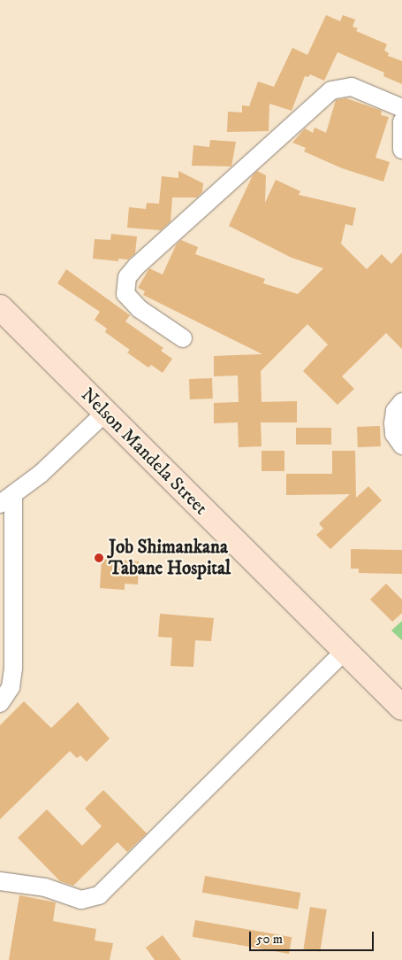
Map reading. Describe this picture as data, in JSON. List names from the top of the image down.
{
  "streets": {
    "main road": ["Nelson Mandela Street"]
  },
  "places": ["Job Shimankana Tabane Hospital"],
  "scale_bar": "50 m"
}
